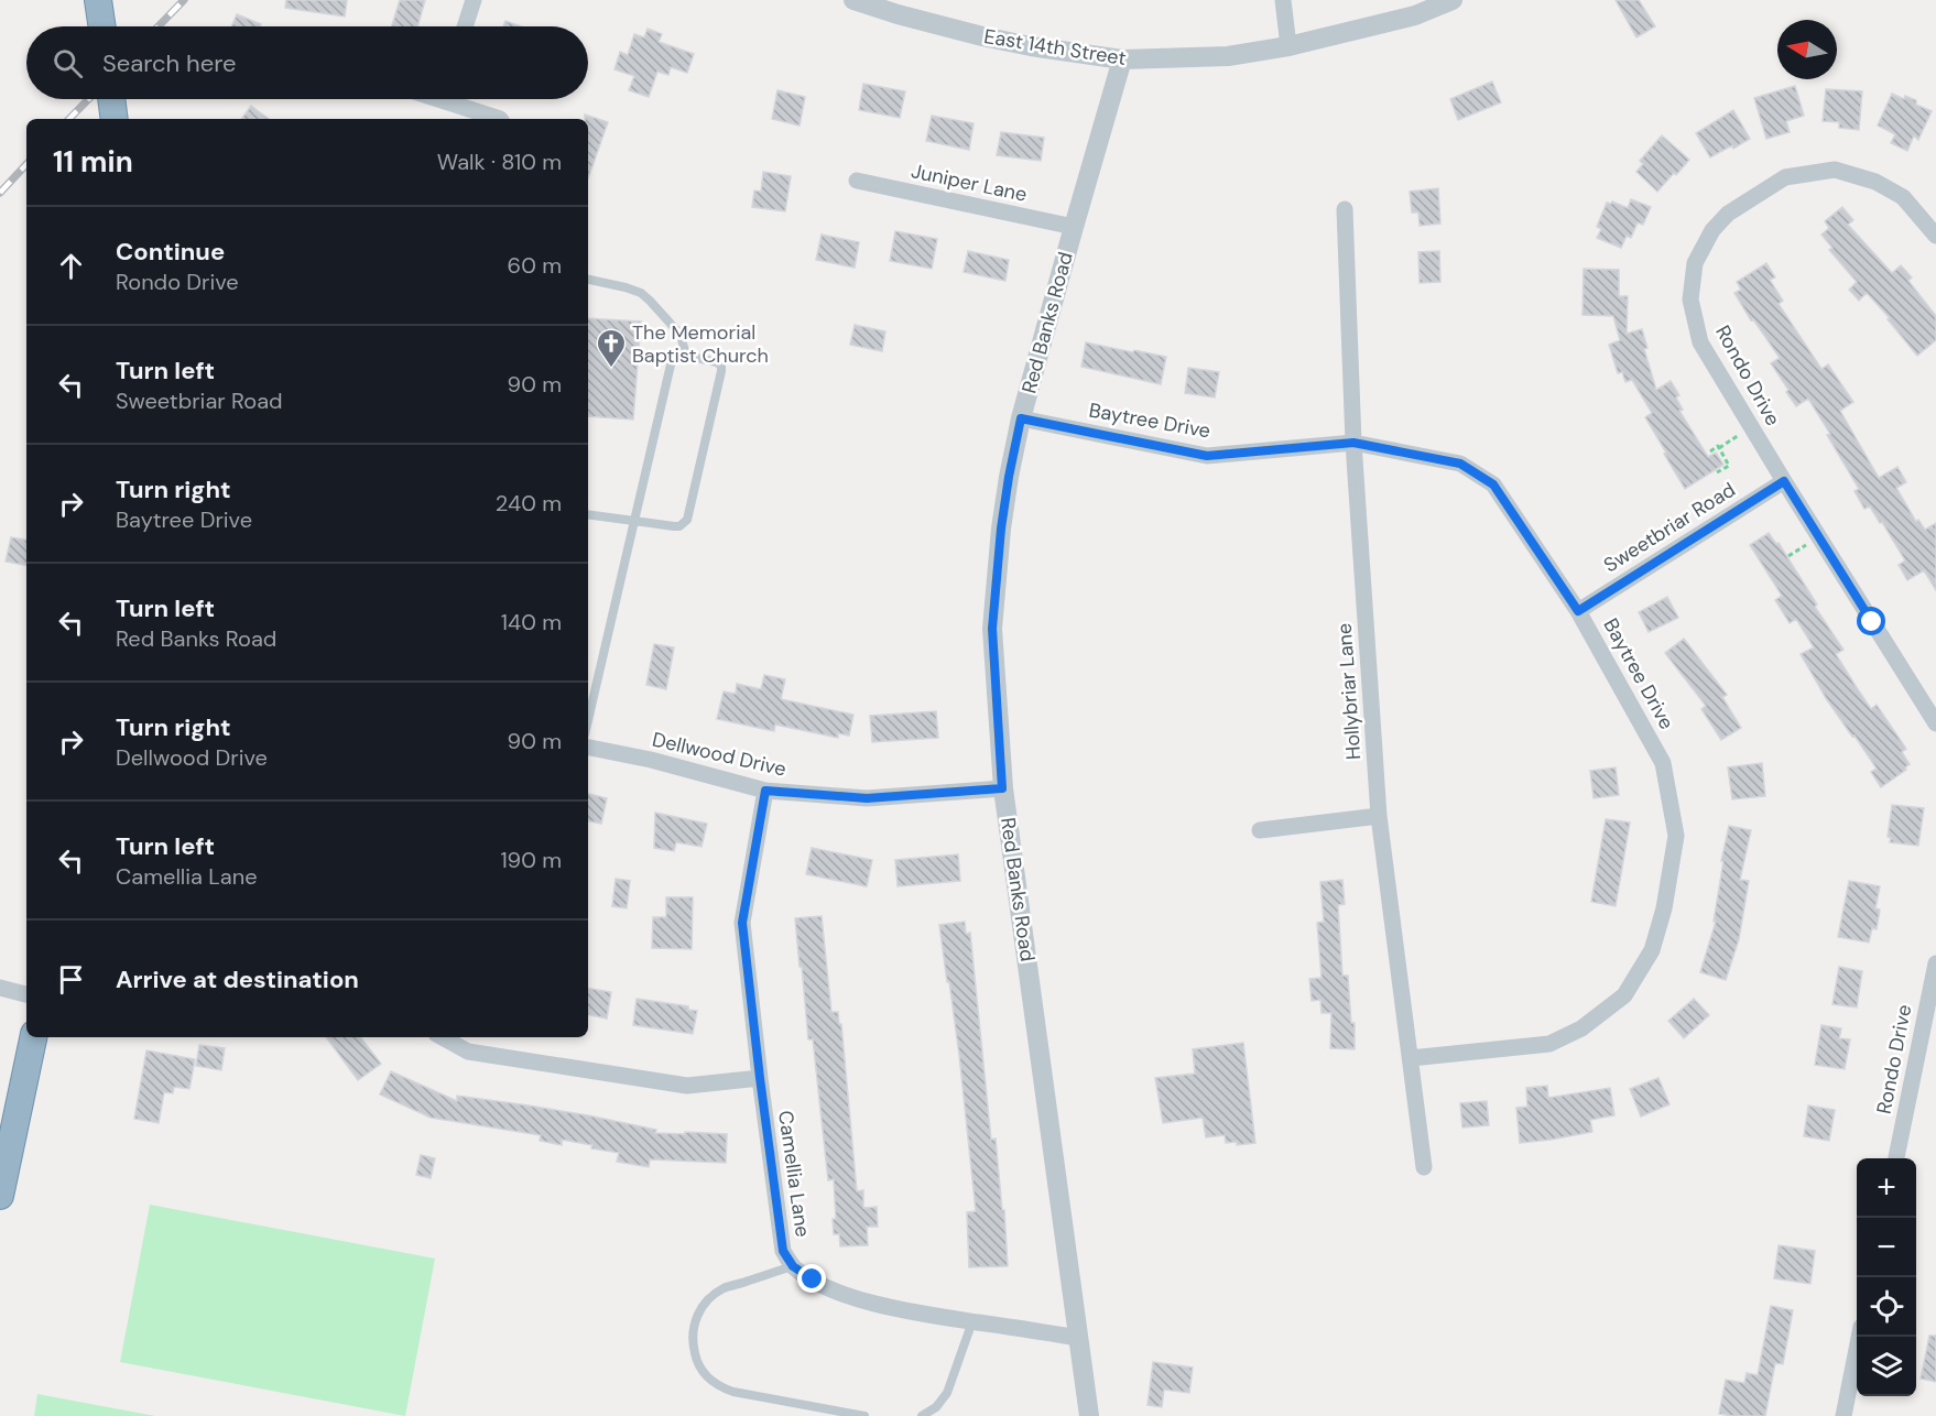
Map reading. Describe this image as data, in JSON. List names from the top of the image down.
{
  "streets": {
    "street": [
      "East 14th Street",
      "Juniper Lane",
      "Red Banks Road",
      "Rondo Drive",
      "Baytree Drive",
      "Sweetbriar Road",
      "Hollybriar Lane",
      "Dellwood Drive",
      "Camellia Lane"
    ]
  },
  "crossings": [
    ["East 14th Street", "Red Banks Road"],
    ["Juniper Lane", "Red Banks Road"],
    ["Red Banks Road", "Baytree Drive"],
    ["Red Banks Road", "Dellwood Drive"],
    ["Red Banks Road", "Camellia Lane"],
    ["Rondo Drive", "Sweetbriar Road"],
    ["Baytree Drive", "Sweetbriar Road"],
    ["Baytree Drive", "Hollybriar Lane"],
    ["Dellwood Drive", "Camellia Lane"]
  ],
  "places": {
    "church": ["The Memorial Baptist Church"]
  },
  "north": "left",
  "page": {
    "search": "Search here",
    "heading": ["11 min", "Walk · 810 m"],
    "list": [
      ["Continue", "Rondo Drive", "60 m"],
      ["Turn left", "Sweetbriar Road", "90 m"],
      ["Turn right", "Baytree Drive", "240 m"],
      ["Turn left", "Red Banks Road", "140 m"],
      ["Turn right", "Dellwood Drive", "90 m"],
      ["Turn left", "Camellia Lane", "190 m"],
      "Arrive at destination"
    ],
    "map_buttons": ["+", "−"]
  }
}
